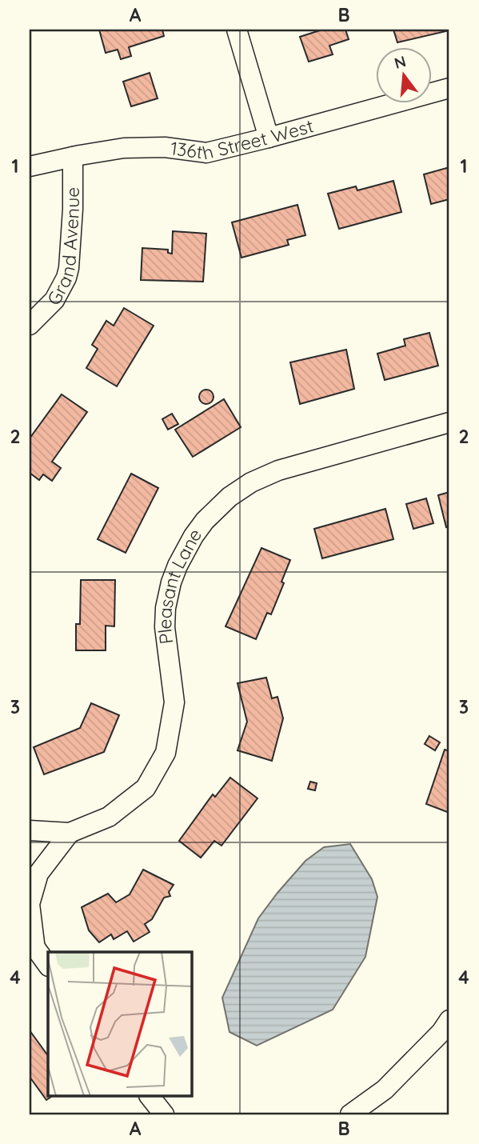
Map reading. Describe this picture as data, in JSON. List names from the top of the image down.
{
  "streets": {
    "street": ["136th Street West", "Grand Avenue", "Pleasant Lane"]
  },
  "crossings": [
    ["136th Street West", "Grand Avenue"]
  ],
  "north": "top",
  "grid": {
    "columns": ["A", "B"],
    "rows": [
      "1",
      "2",
      "3",
      "4"
    ]
  }
}
